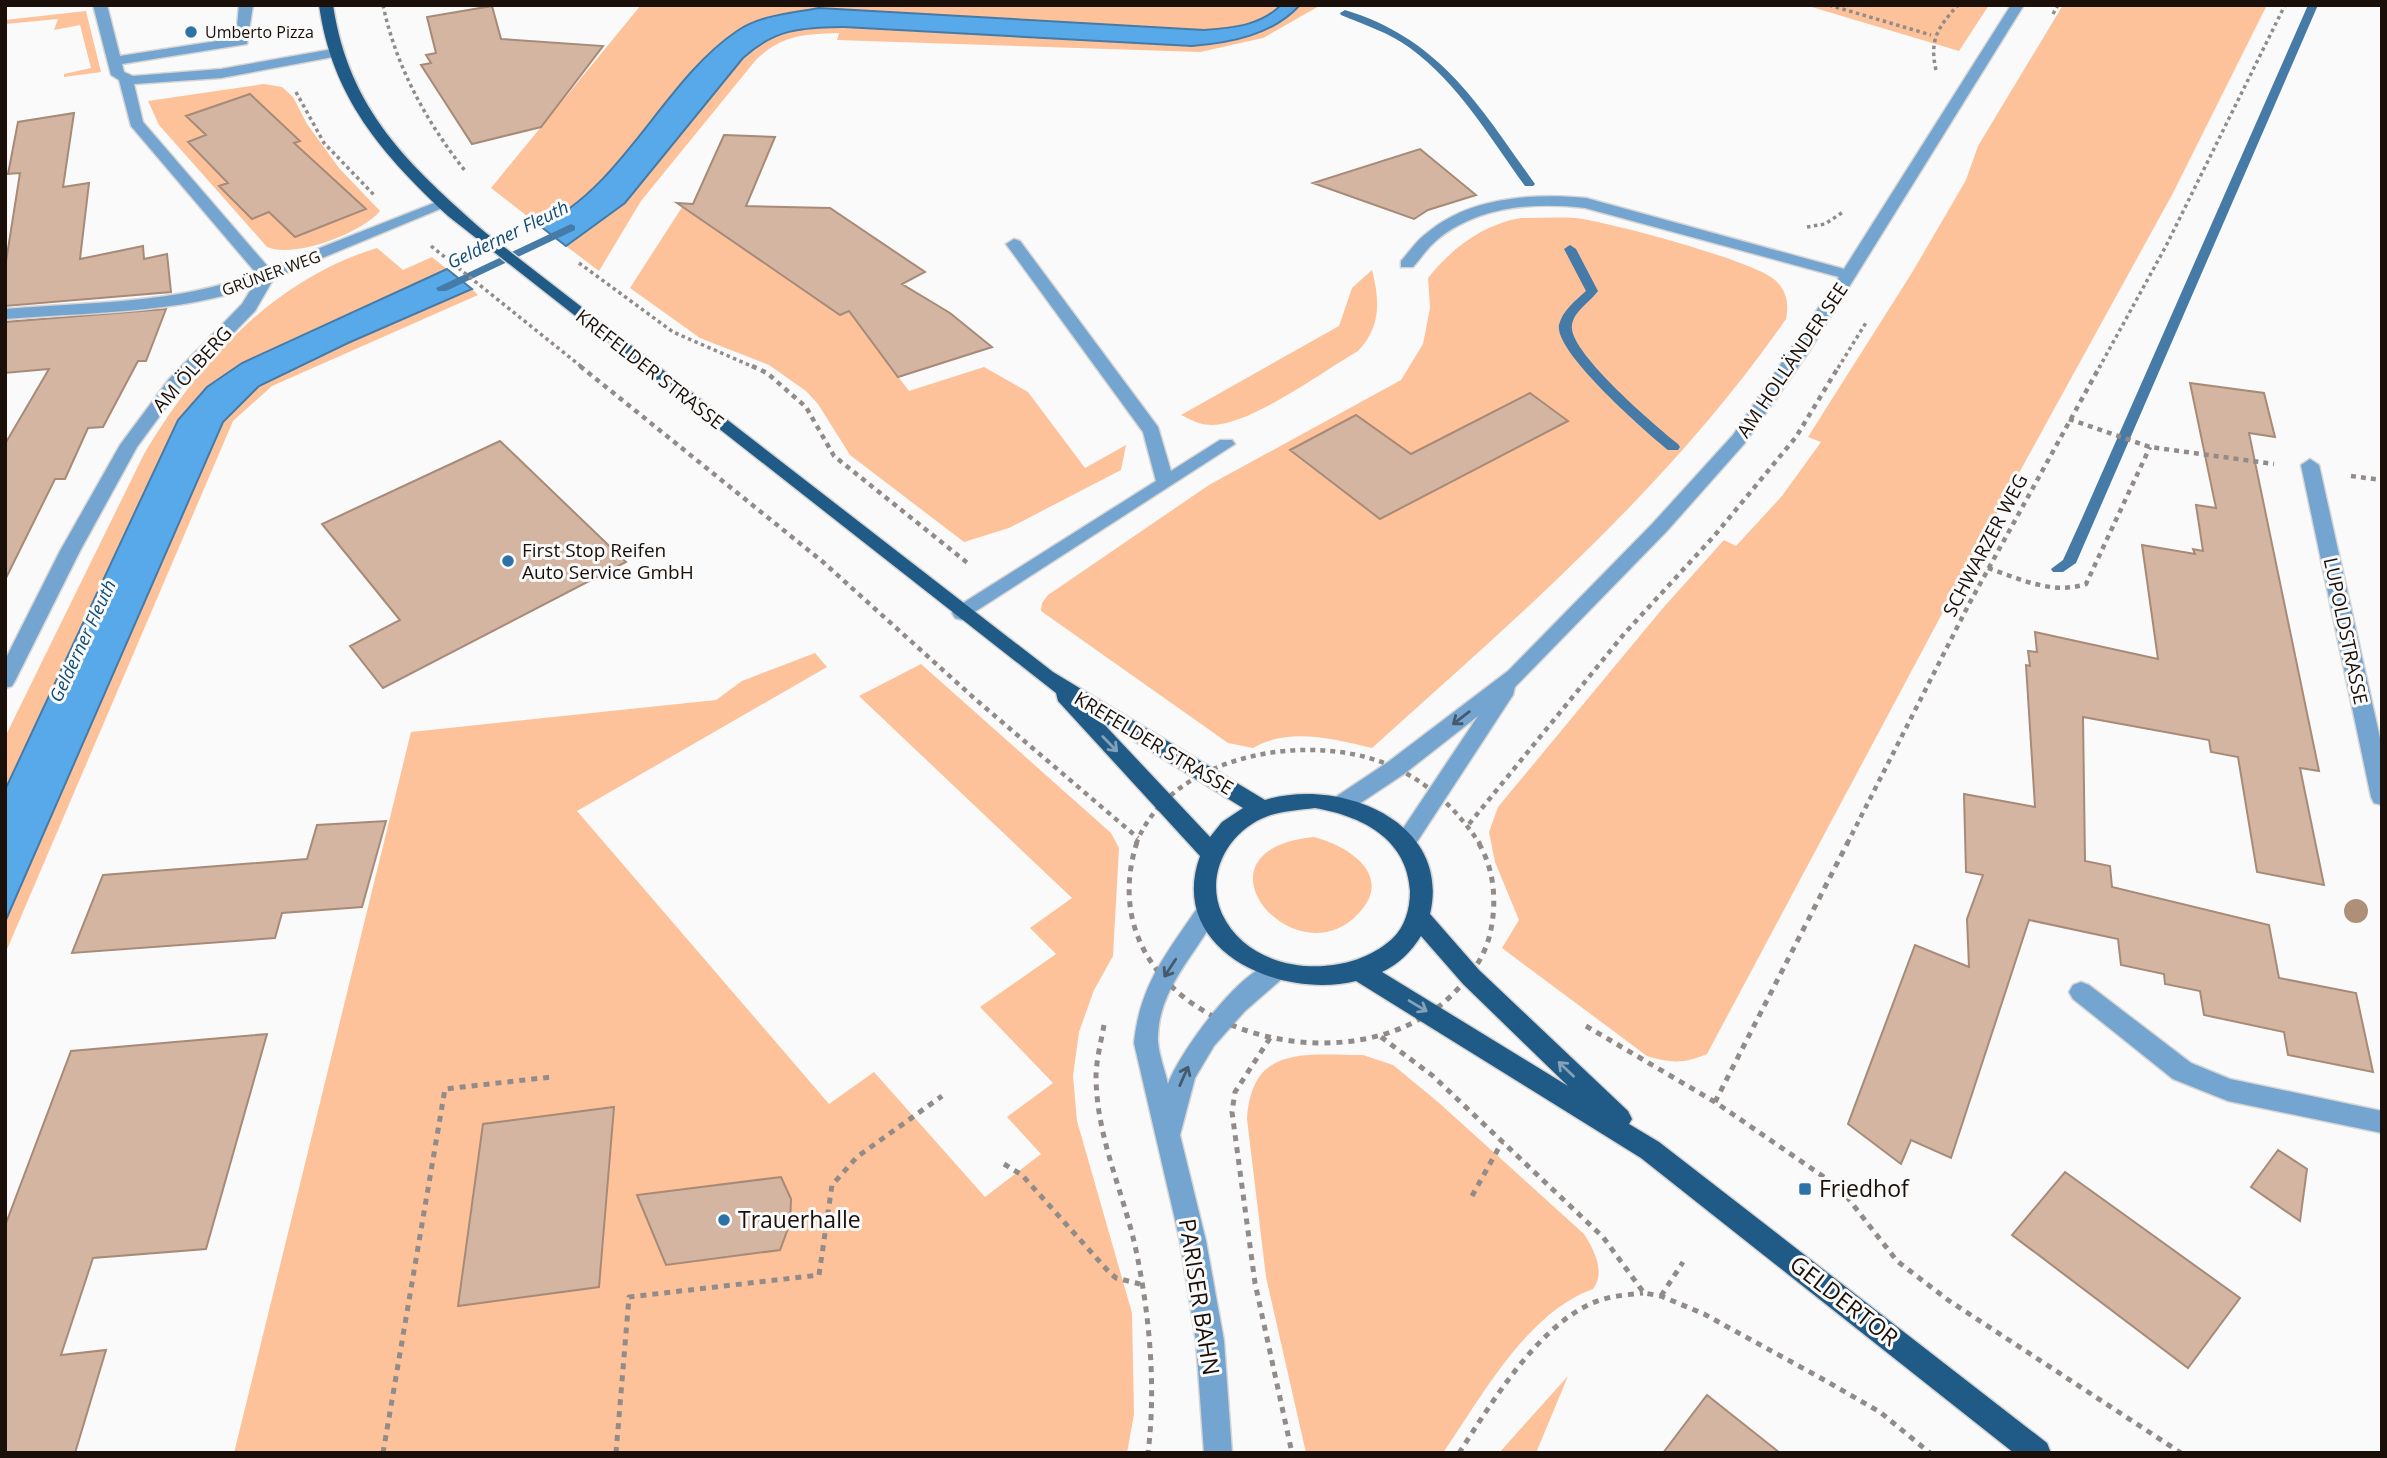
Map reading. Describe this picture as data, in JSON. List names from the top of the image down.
{
  "streets": {
    "main road": ["KREFELDER STRASSE", "GELDERTOR"],
    "street": [
      "GRÜNER WEG",
      "AM HOLLÄNDER SEE",
      "AM ÖLBERG",
      "LUPOLDSTRASSE",
      "PARISER BAHN"
    ],
    "path": ["SCHWARZER WEG"]
  },
  "crossings": [
    ["GRÜNER WEG", "AM ÖLBERG"],
    ["GRÜNER WEG", "KREFELDER STRASSE"],
    ["AM HOLLÄNDER SEE", "KREFELDER STRASSE"],
    ["AM HOLLÄNDER SEE", "PARISER BAHN"],
    ["AM HOLLÄNDER SEE", "GELDERTOR"],
    ["KREFELDER STRASSE", "PARISER BAHN"],
    ["KREFELDER STRASSE", "GELDERTOR"],
    ["PARISER BAHN", "GELDERTOR"]
  ],
  "water": ["Gelderner Fleuth"],
  "places": {
    "other": ["Umberto Pizza", "First Stop Reifen Auto Service GmbH", "Trauerhalle"],
    "transit": ["Friedhof"]
  }
}
